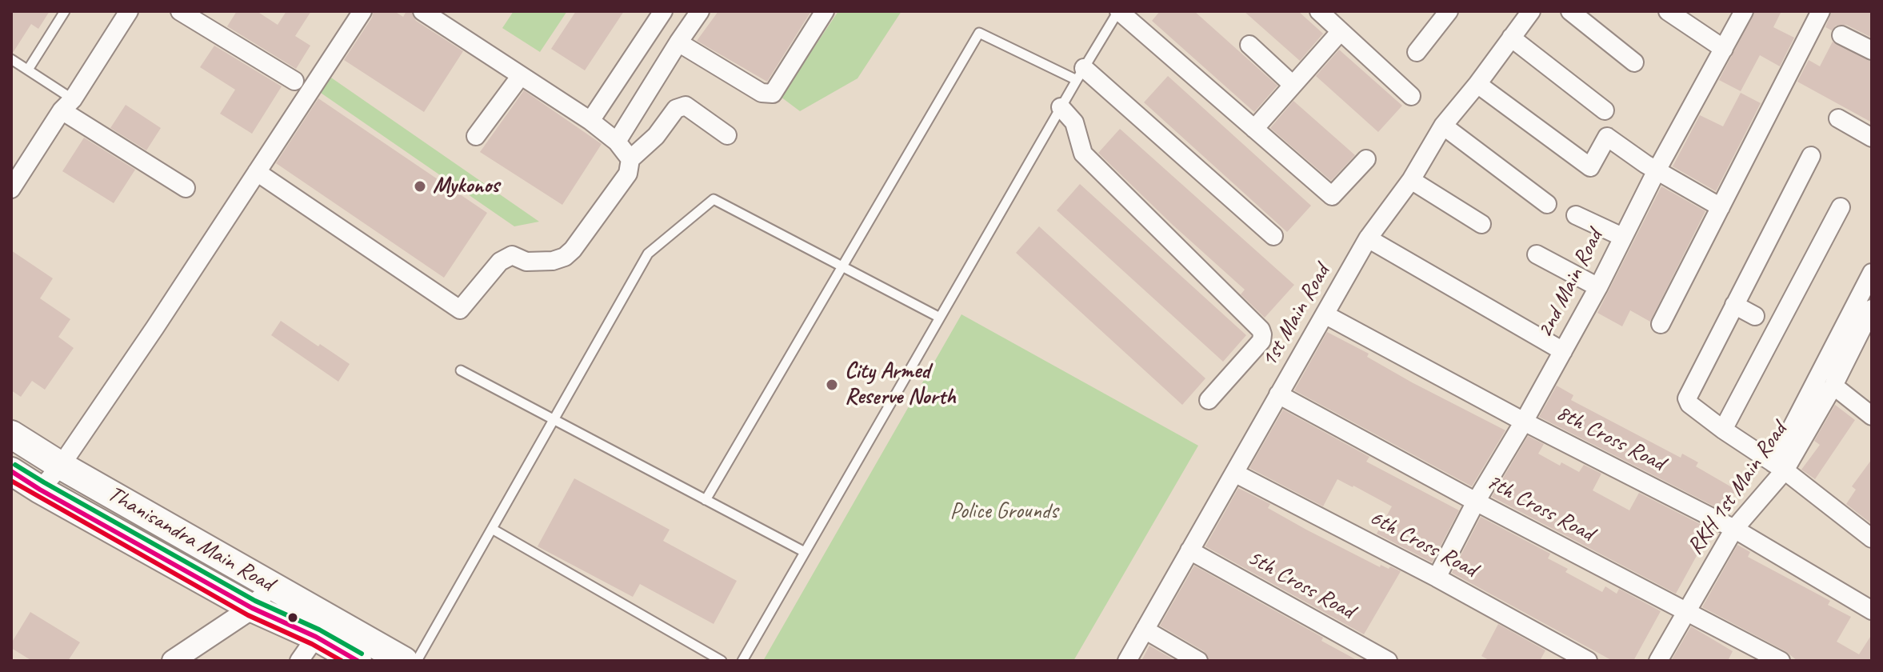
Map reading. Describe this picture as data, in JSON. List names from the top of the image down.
{
  "streets": {
    "main road": ["Thanisandra Main Road"],
    "street": [
      "2nd Main Road",
      "1st Main Road",
      "8th Cross Road",
      "RKH 1st Main Road",
      "7th Cross Road",
      "6th Cross Road",
      "5th Cross Road"
    ]
  },
  "crossings": [
    ["2nd Main Road", "8th Cross Road"],
    ["2nd Main Road", "7th Cross Road"],
    ["2nd Main Road", "6th Cross Road"],
    ["1st Main Road", "8th Cross Road"],
    ["1st Main Road", "7th Cross Road"],
    ["1st Main Road", "6th Cross Road"],
    ["1st Main Road", "5th Cross Road"],
    ["8th Cross Road", "RKH 1st Main Road"],
    ["RKH 1st Main Road", "7th Cross Road"]
  ],
  "parks": ["Police Grounds"],
  "places": ["Mykonos", "City Armed Reserve North"]
}
